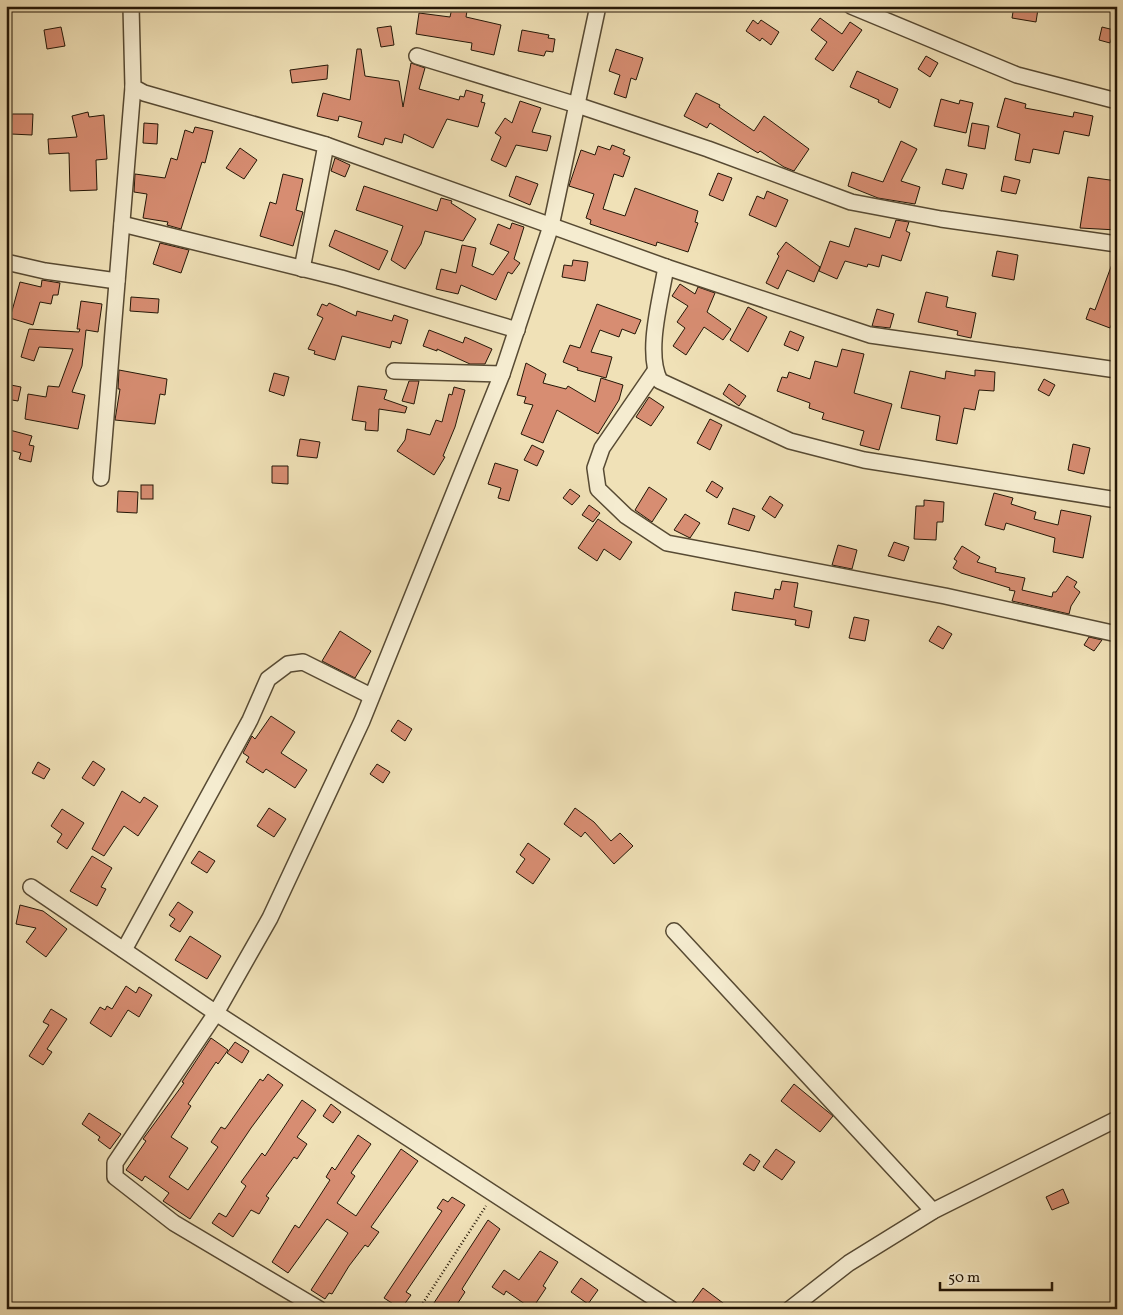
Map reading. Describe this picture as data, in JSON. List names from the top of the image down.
{
  "scale_bar": "50 m"
}
